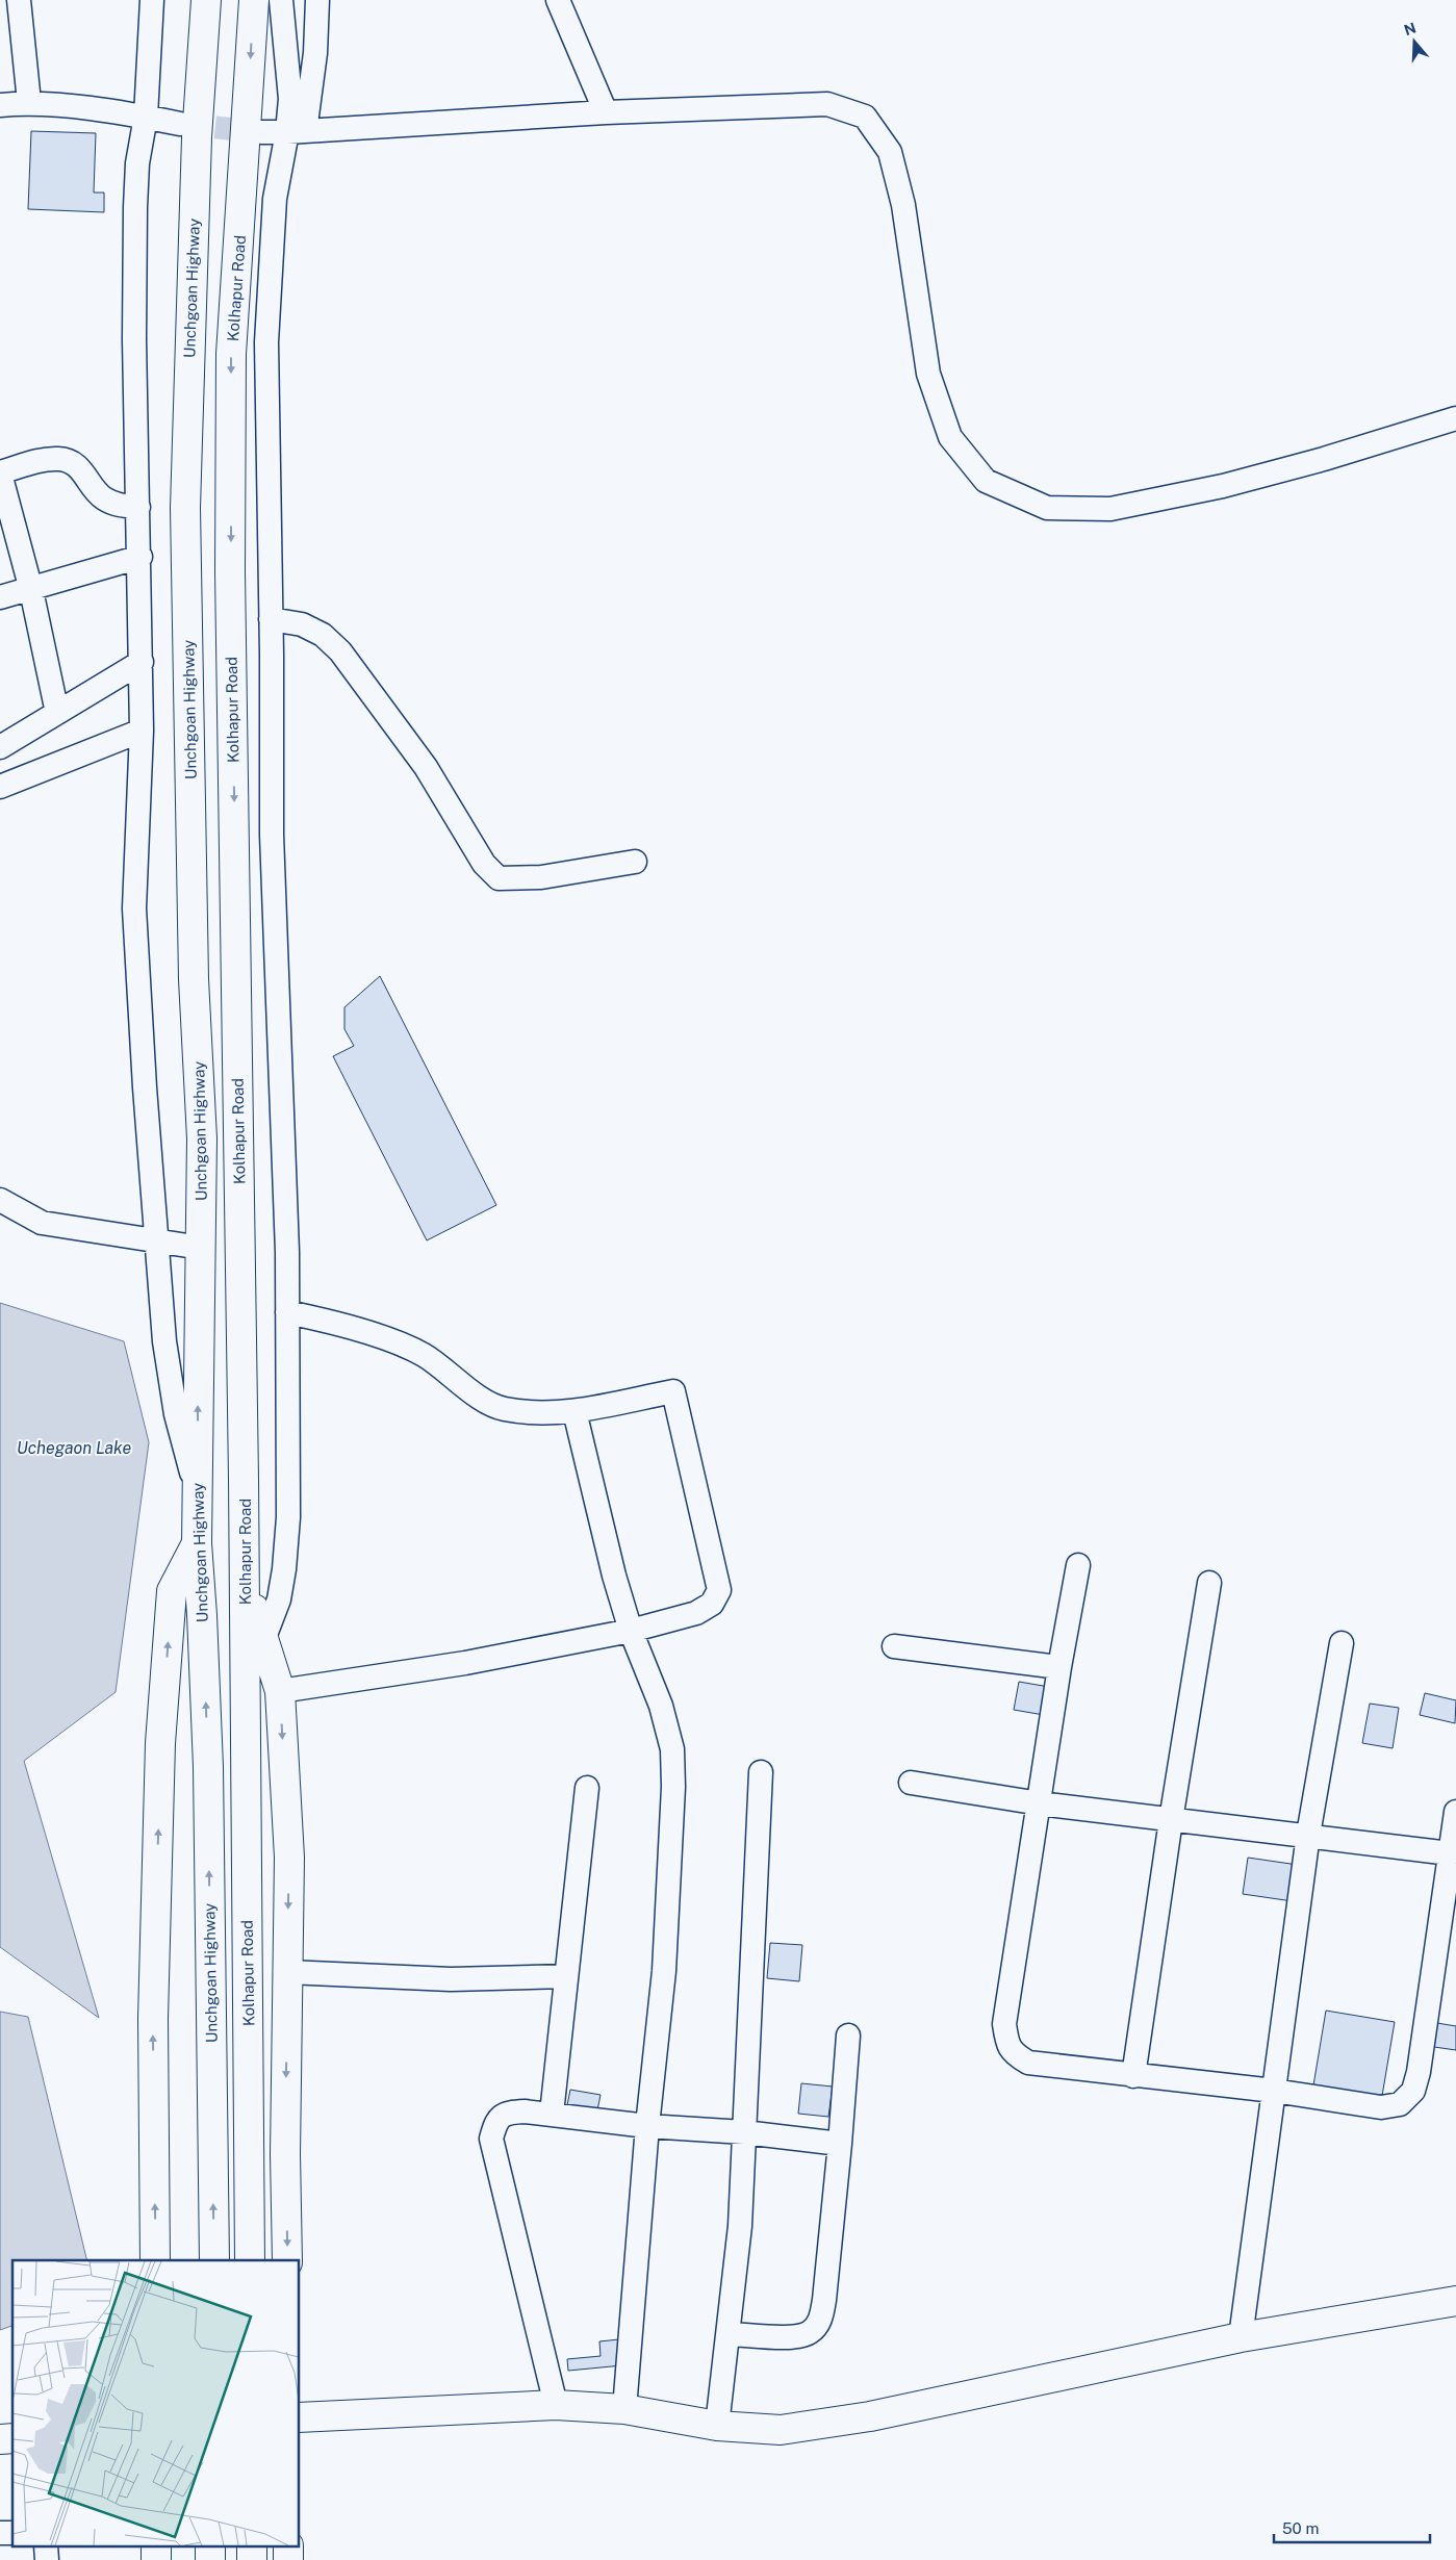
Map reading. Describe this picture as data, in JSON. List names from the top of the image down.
{
  "streets": {
    "main road": ["Unchgoan Highway", "Kolhapur Road"]
  },
  "one_way": ["Kolhapur Road"],
  "water": ["Uchegaon Lake"],
  "scale_bar": "50 m",
  "north": "top"
}
